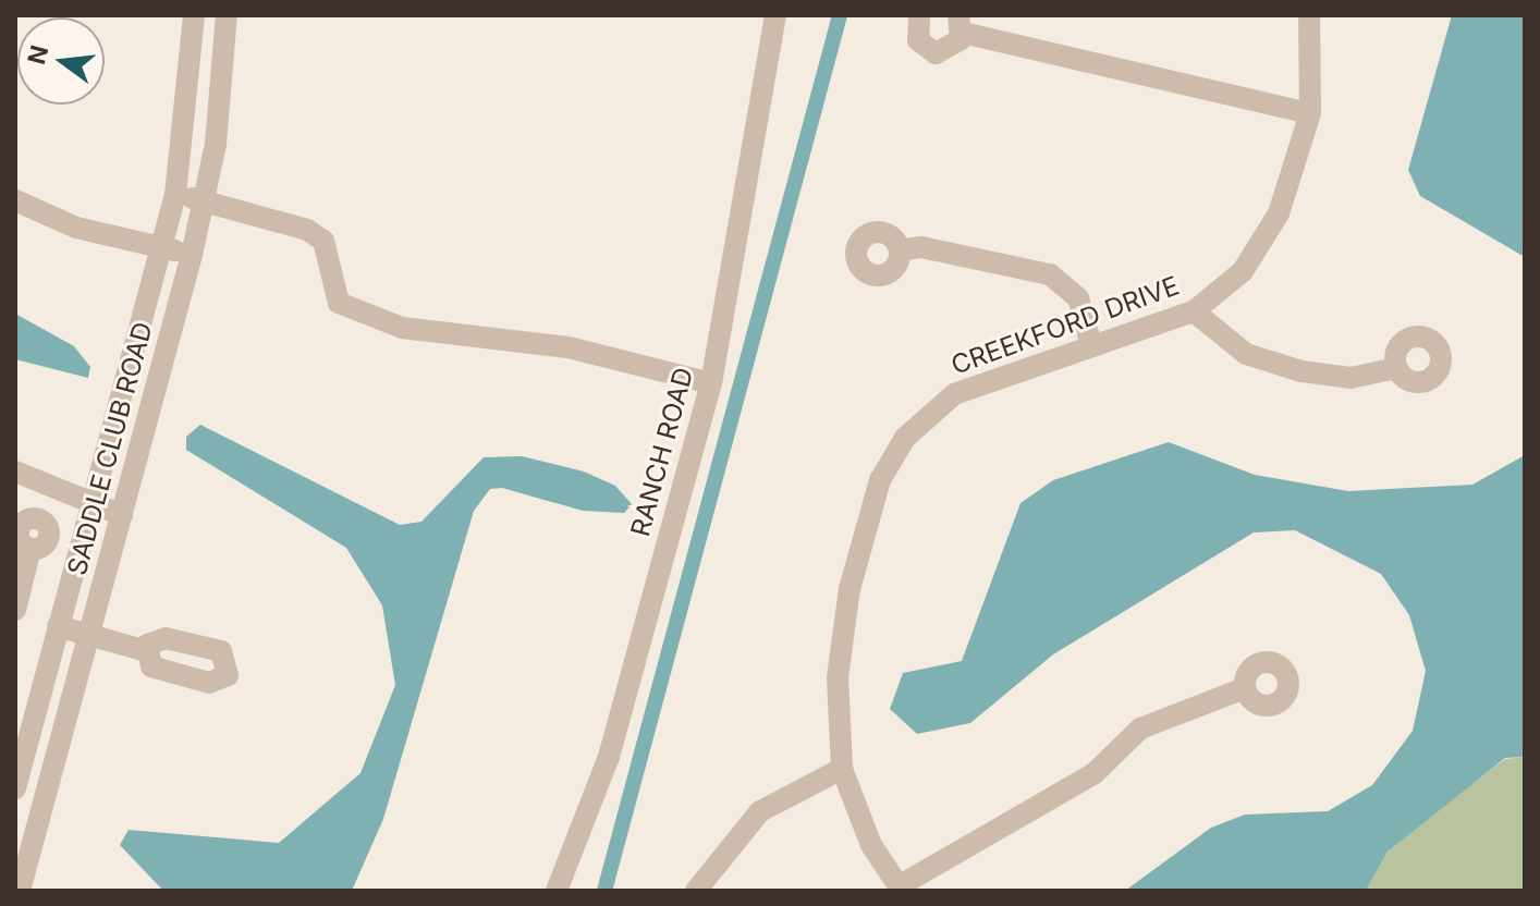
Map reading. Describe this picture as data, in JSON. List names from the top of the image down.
{
  "streets": {
    "street": ["CREEKFORD DRIVE", "SADDLE CLUB ROAD", "RANCH ROAD"]
  },
  "north": "left"
}
